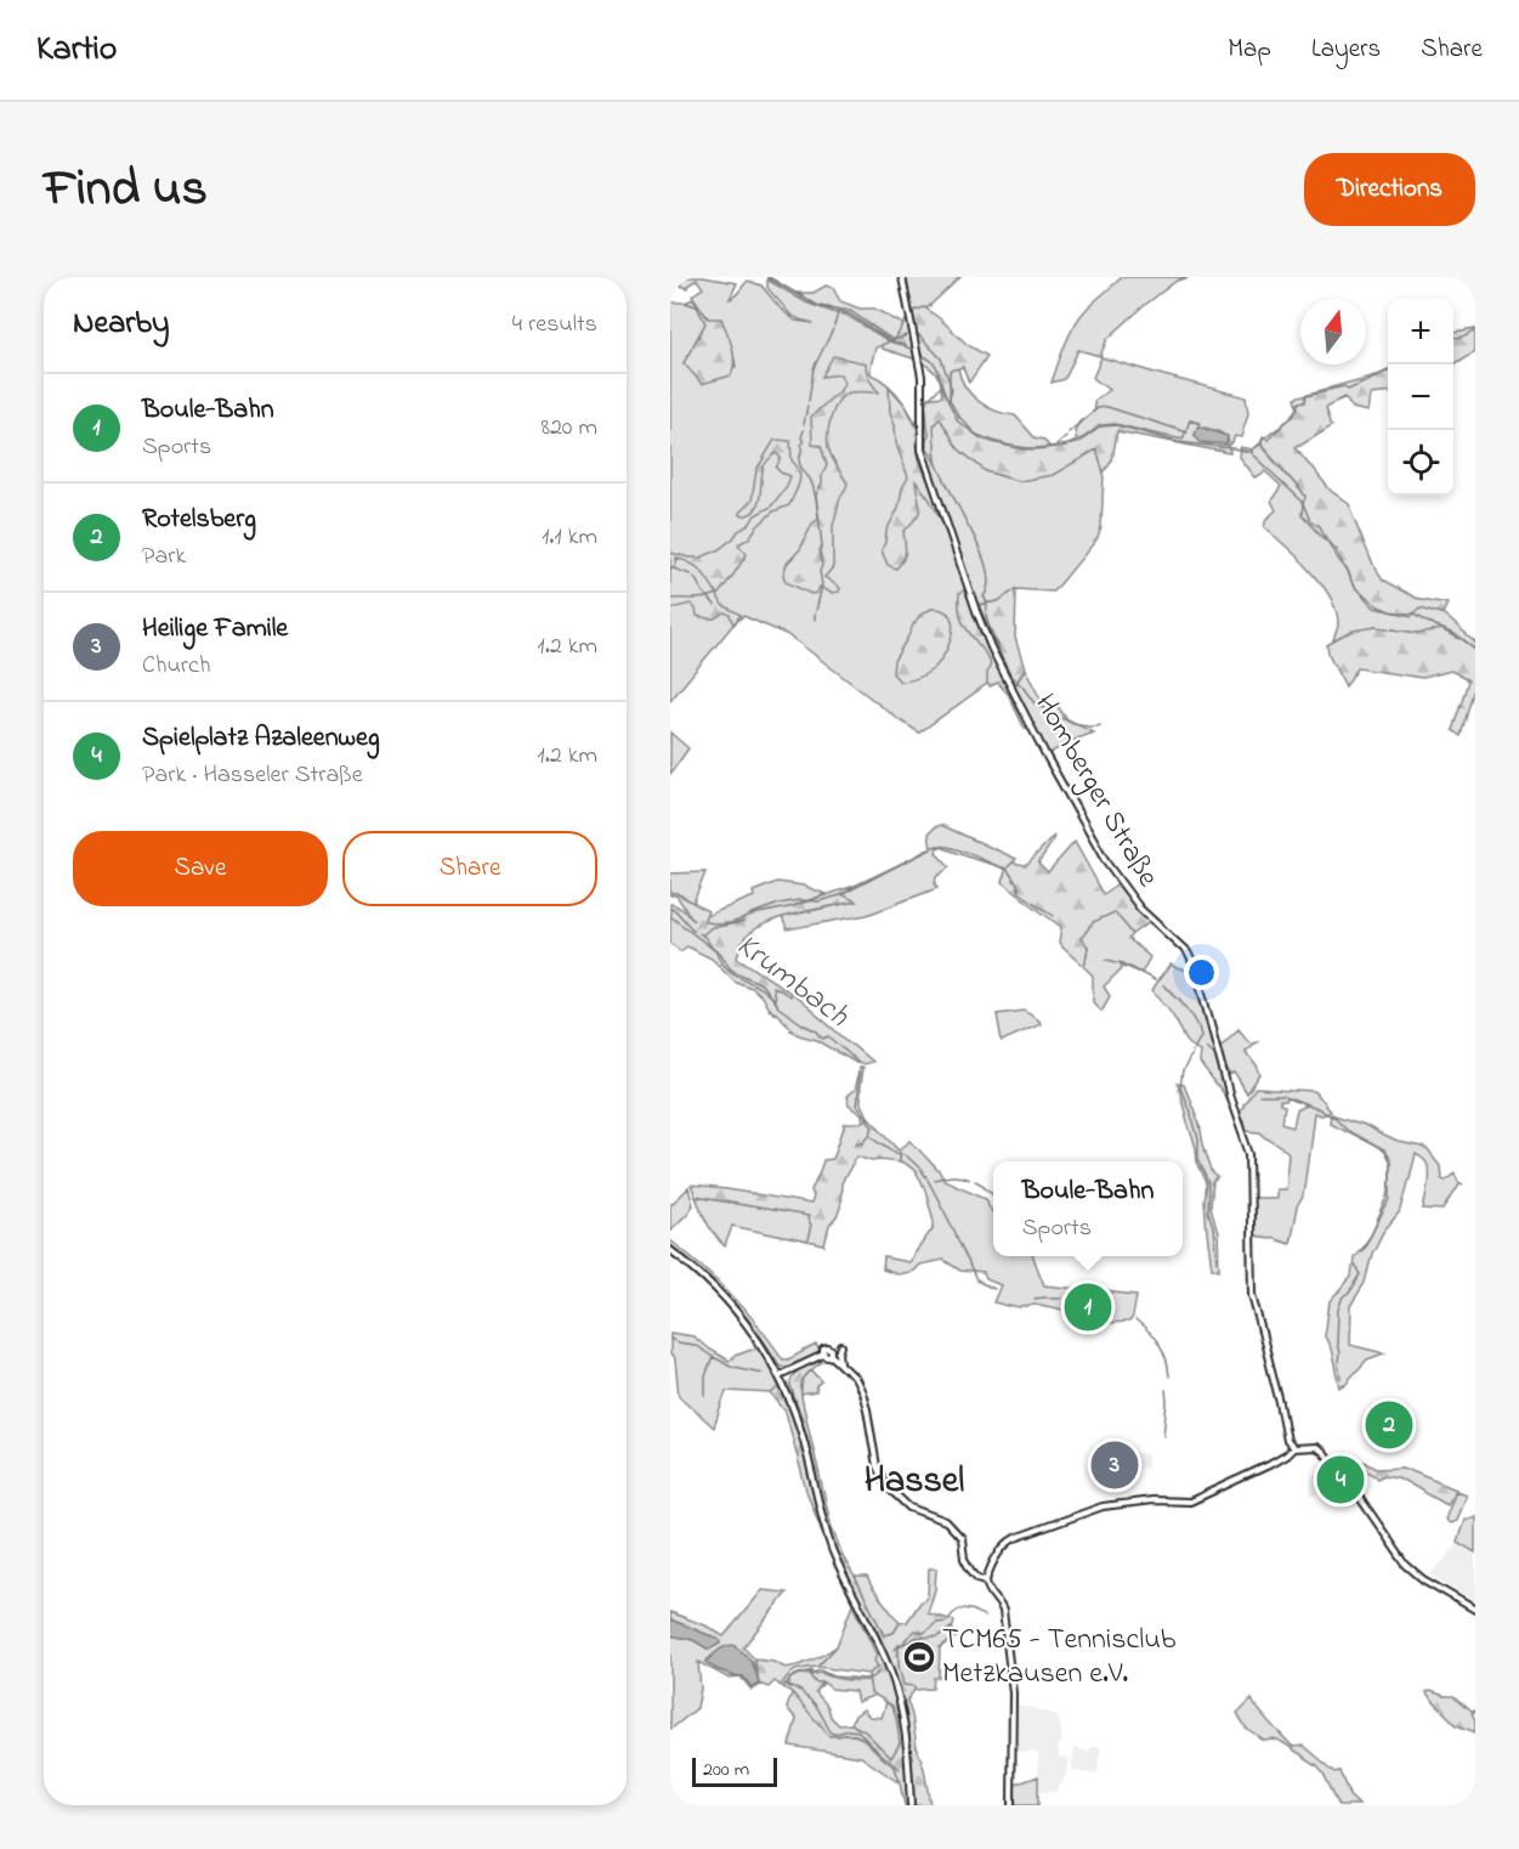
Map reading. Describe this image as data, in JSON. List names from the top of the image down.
{
  "streets": {
    "main road": ["Homberger Straße"]
  },
  "districts": ["Hassel"],
  "water": ["Krumbach"],
  "places": {
    "sports": ["TCM65 - Tennisclub Metzkausen e.V."]
  },
  "scale_bar": "200 m",
  "north": "top",
  "page": {
    "header": "Kartio",
    "nav": ["Map", "Layers", "Share"],
    "title": "Find us",
    "buttons": [
      "Directions",
      ["Save", "Share"]
    ],
    "heading": ["Nearby", "4 results"],
    "map_buttons": ["+", "−"],
    "list": [
      {
        "mark": "1",
        "name": "Boule-Bahn",
        "note": "Sports",
        "value": "820 m"
      },
      {
        "mark": "2",
        "name": "Rotelsberg",
        "note": "Park",
        "value": "1.1 km"
      },
      {
        "mark": "3",
        "name": "Heilige Famile",
        "note": "Church",
        "value": "1.2 km"
      },
      {
        "mark": "4",
        "name": "Spielplatz Azaleenweg",
        "note": "Park · Hasseler Straße",
        "value": "1.2 km"
      }
    ],
    "popup": ["Boule-Bahn", "Sports"],
    "pins": [
      "1",
      "2",
      "3",
      "4"
    ],
    "scale": "200 m"
  }
}
